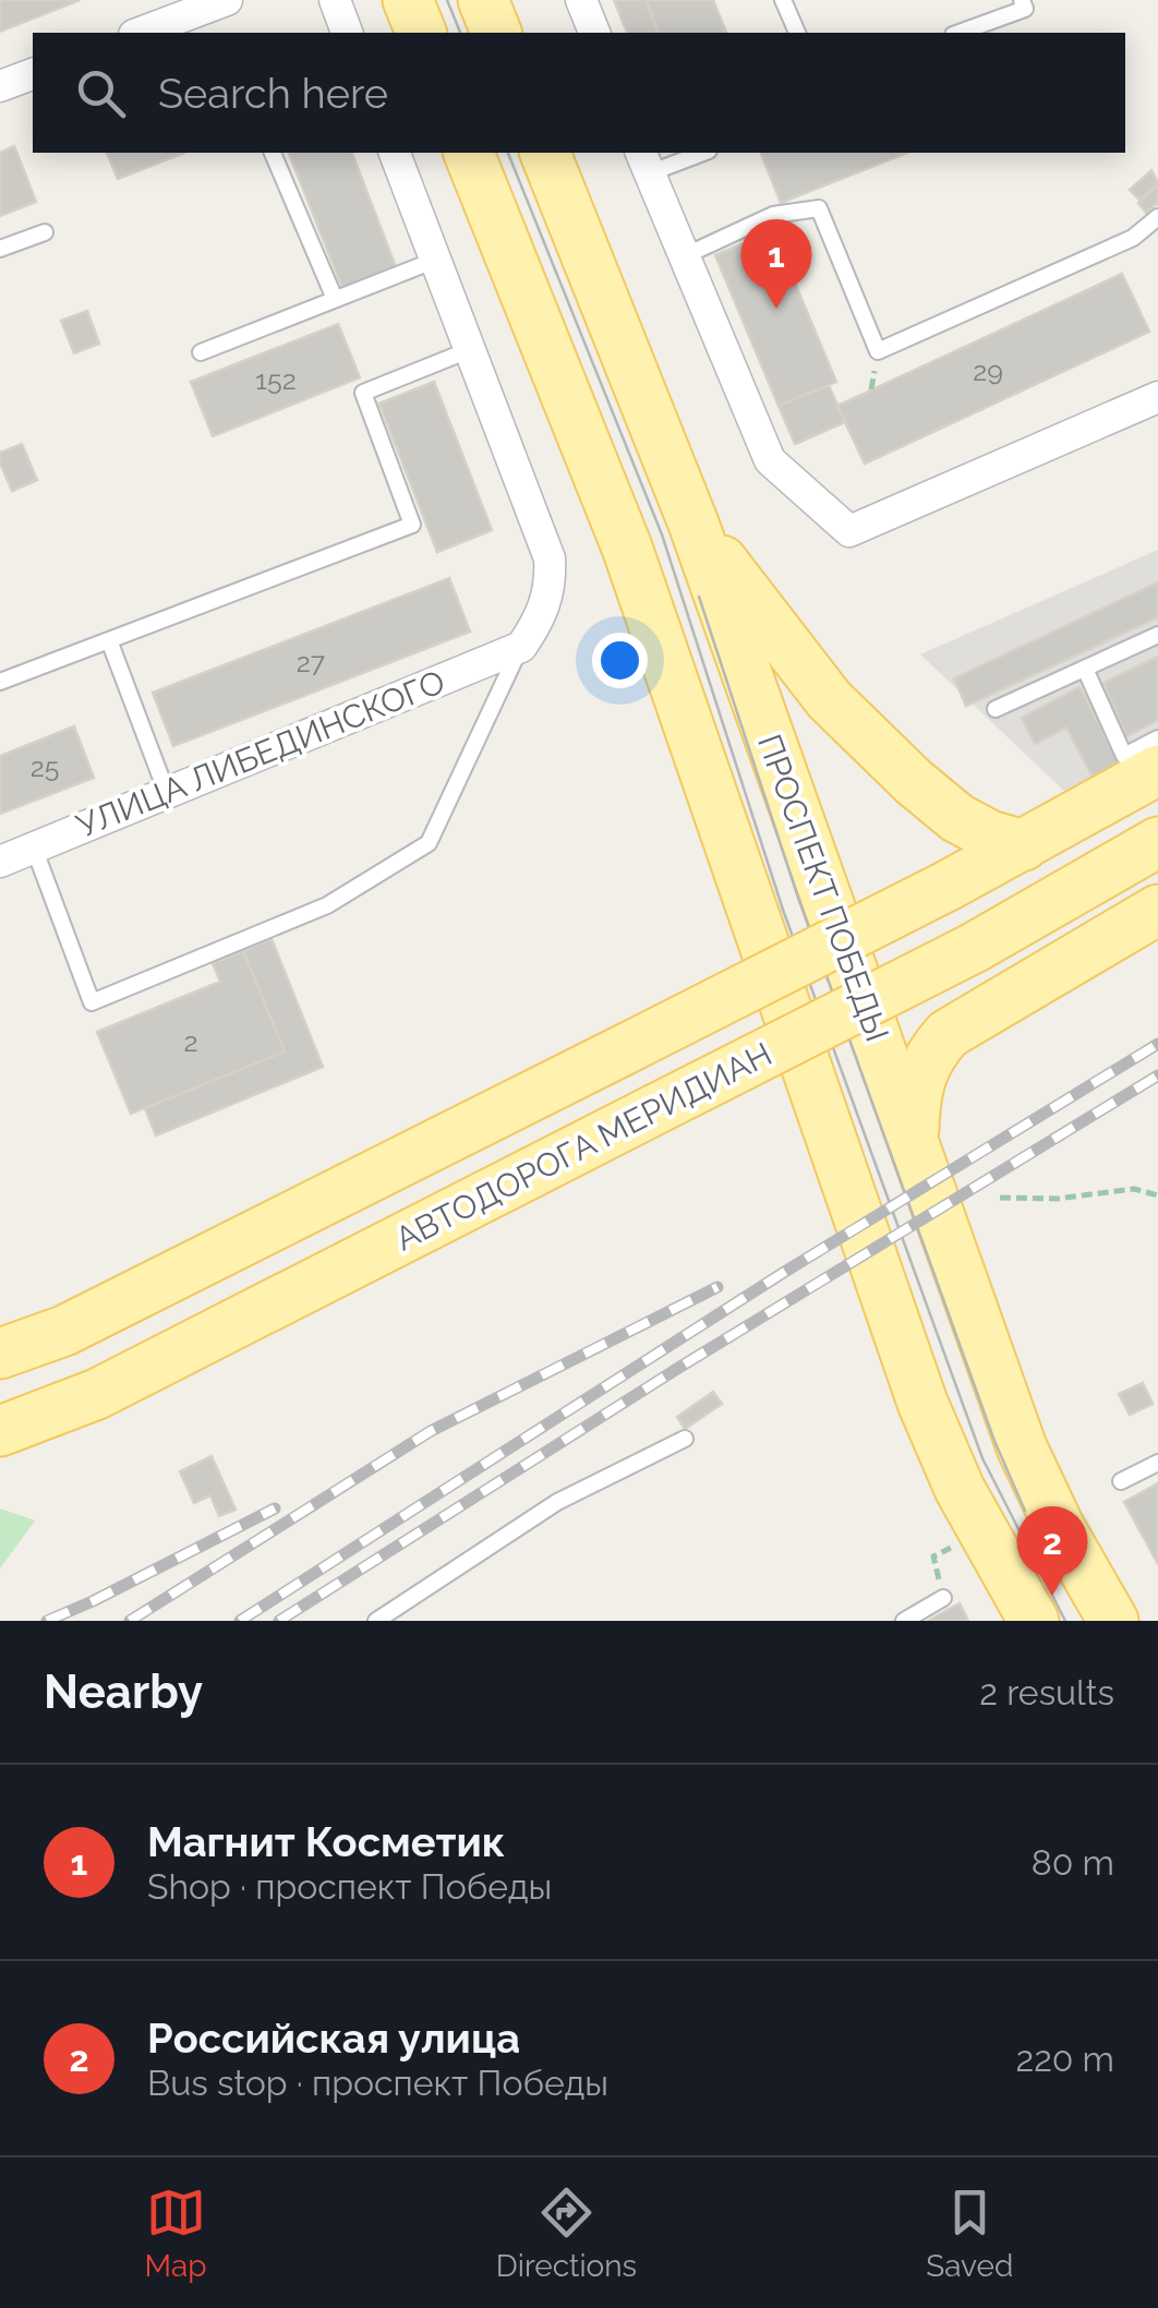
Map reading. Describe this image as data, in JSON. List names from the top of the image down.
{
  "streets": {
    "main road": ["ПРОСПЕКТ ПОБЕДЫ", "АВТОДОРОГА МЕРИДИАН"],
    "street": ["УЛИЦА ЛИБЕДИНСКОГО"]
  },
  "house_numbers": [
    "29",
    "152",
    "27",
    "25",
    "2"
  ],
  "page": {
    "search": "Search here",
    "pins": ["1", "2"],
    "heading": ["Nearby", "2 results"],
    "list": [
      {
        "mark": "1",
        "name": "Магнит Косметик",
        "note": "Shop · проспект Победы",
        "value": "80 m"
      },
      {
        "mark": "2",
        "name": "Российская улица",
        "note": "Bus stop · проспект Победы",
        "value": "220 m"
      }
    ],
    "nav": ["Map", "Directions", "Saved"]
  }
}
